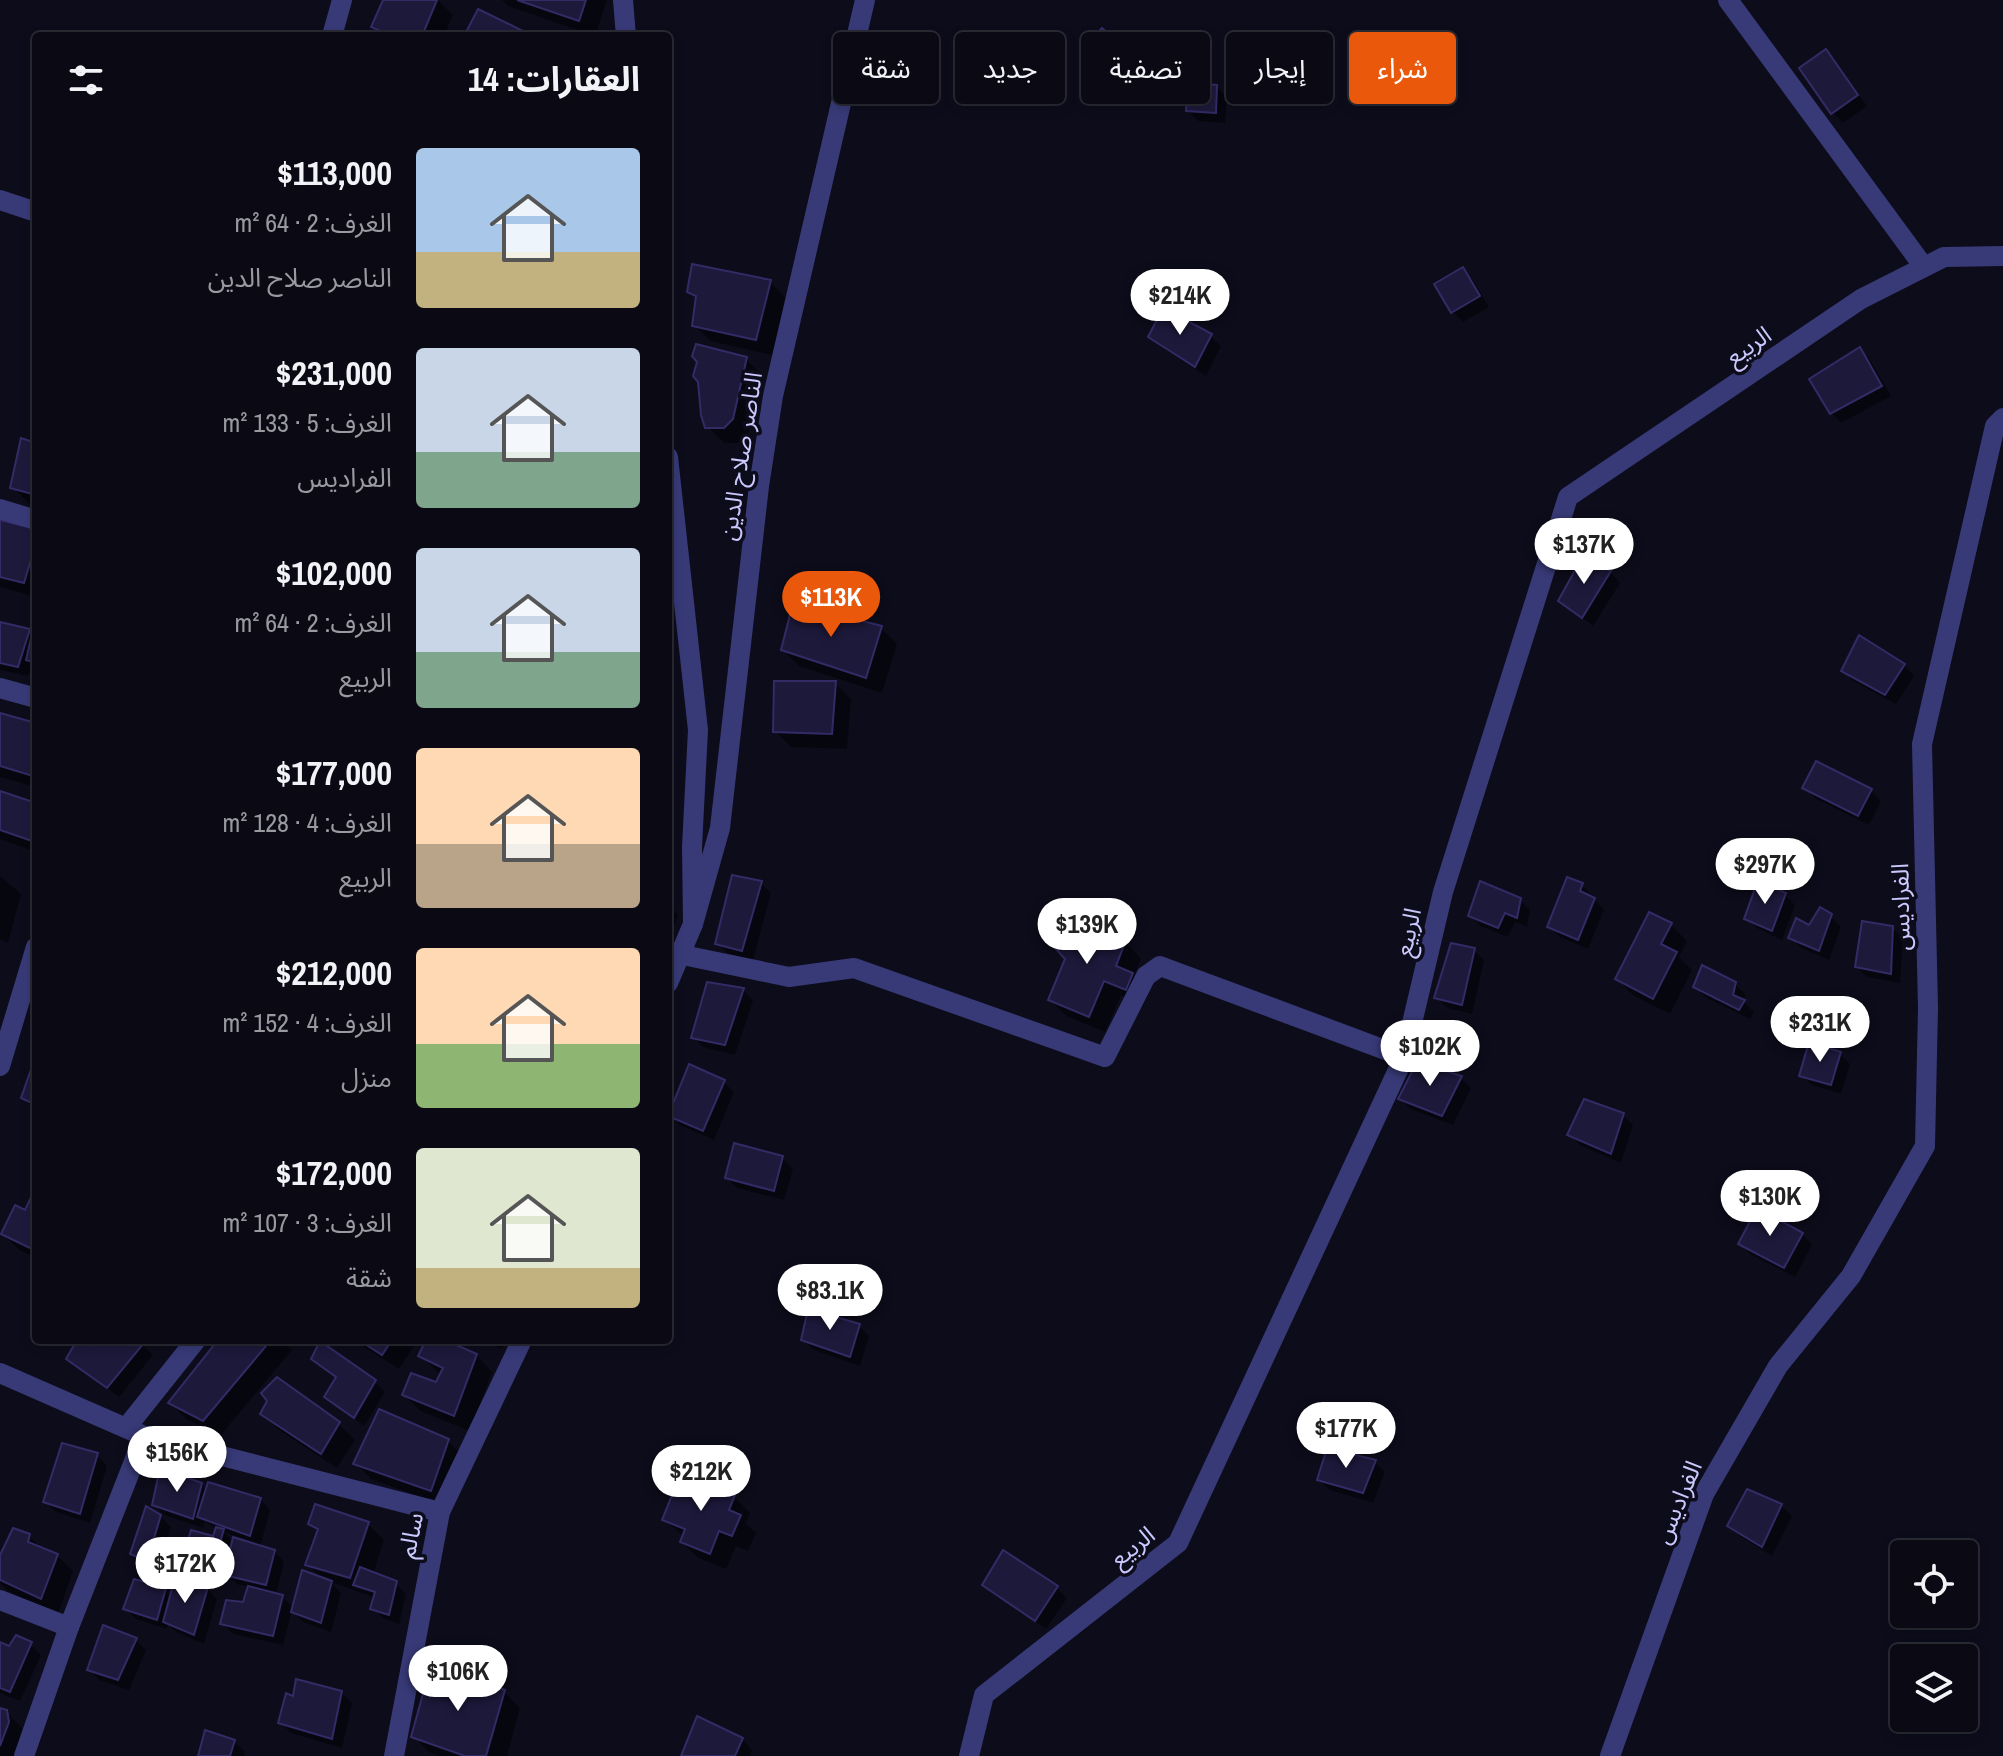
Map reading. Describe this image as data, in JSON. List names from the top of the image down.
{
  "streets": {
    "street": [
      "الربيع",
      "الناصر صلاح الدين",
      "الفراديس",
      "سالم"
    ]
  },
  "page": {
    "chip": [
      "شراء",
      "إيجار",
      "تصفية",
      "جديد",
      "شقة"
    ],
    "heading": "العقارات: 14",
    "list": [
      {
        "name": "$113,000",
        "note": "الغرف: 2 · 64 m² · الناصر صلاح الدين"
      },
      {
        "name": "$231,000",
        "note": "الغرف: 5 · 133 m² · الفراديس"
      },
      {
        "name": "$102,000",
        "note": "الغرف: 2 · 64 m² · الربيع"
      },
      {
        "name": "$177,000",
        "note": "الغرف: 4 · 128 m² · الربيع"
      },
      {
        "name": "$212,000",
        "note": "الغرف: 4 · 152 m² · منزل"
      },
      {
        "name": "$172,000",
        "note": "الغرف: 3 · 107 m² · شقة"
      }
    ],
    "price": [
      "$214K",
      "$137K",
      "$113K",
      "$297K",
      "$139K",
      "$231K",
      "$102K",
      "$130K",
      "$83.1K",
      "$177K",
      "$156K",
      "$212K",
      "$172K",
      "$106K"
    ]
  }
}
